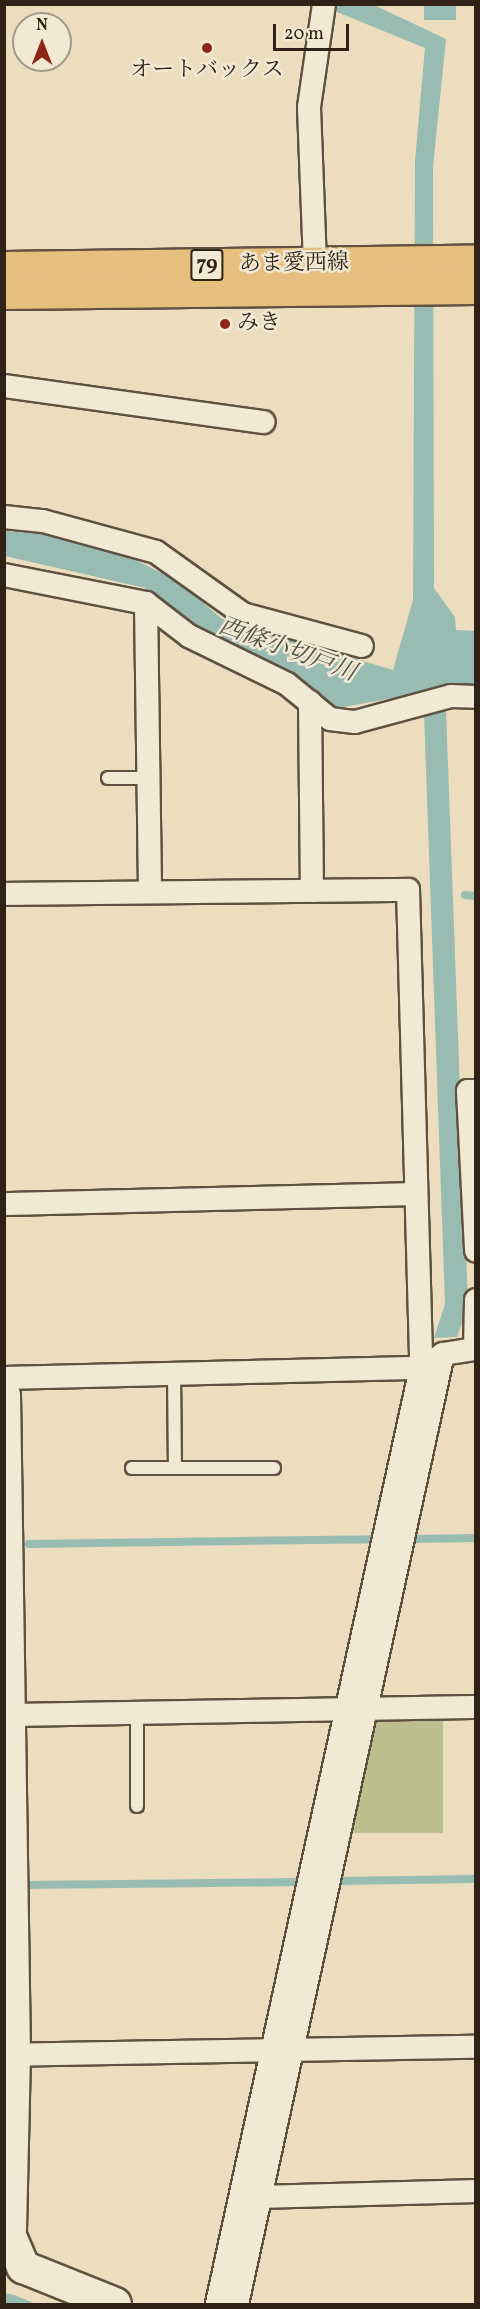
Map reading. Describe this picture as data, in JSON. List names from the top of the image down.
{
  "streets": {
    "main road": ["あま愛西線", "79"]
  },
  "water": ["西條小切戸川"],
  "places": ["オートバックス", "みき"],
  "scale_bar": "20 m",
  "north": "top"
}
